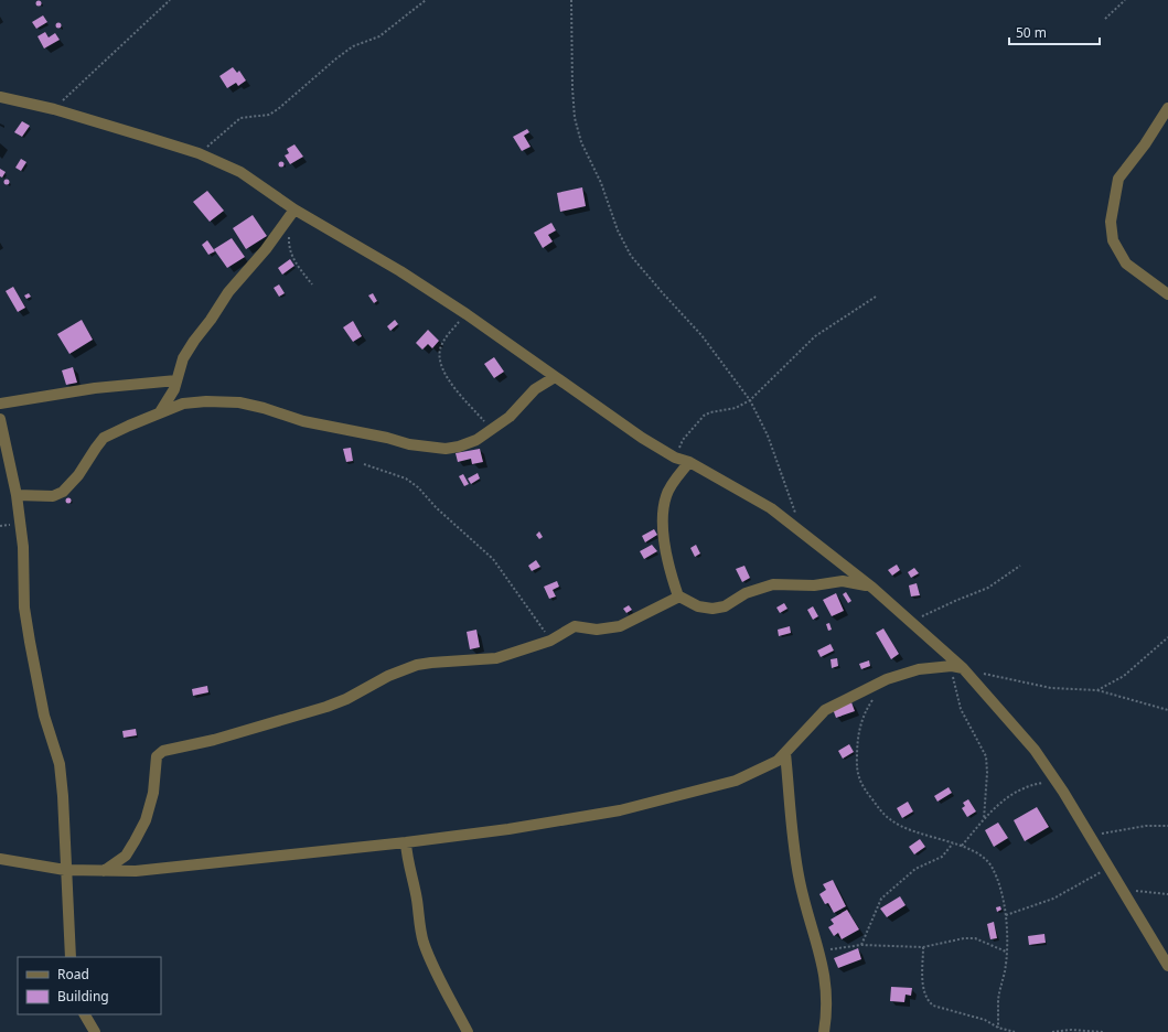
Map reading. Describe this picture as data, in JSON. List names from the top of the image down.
{
  "legend": ["Road", "Building"],
  "scale_bar": "50 m"
}
